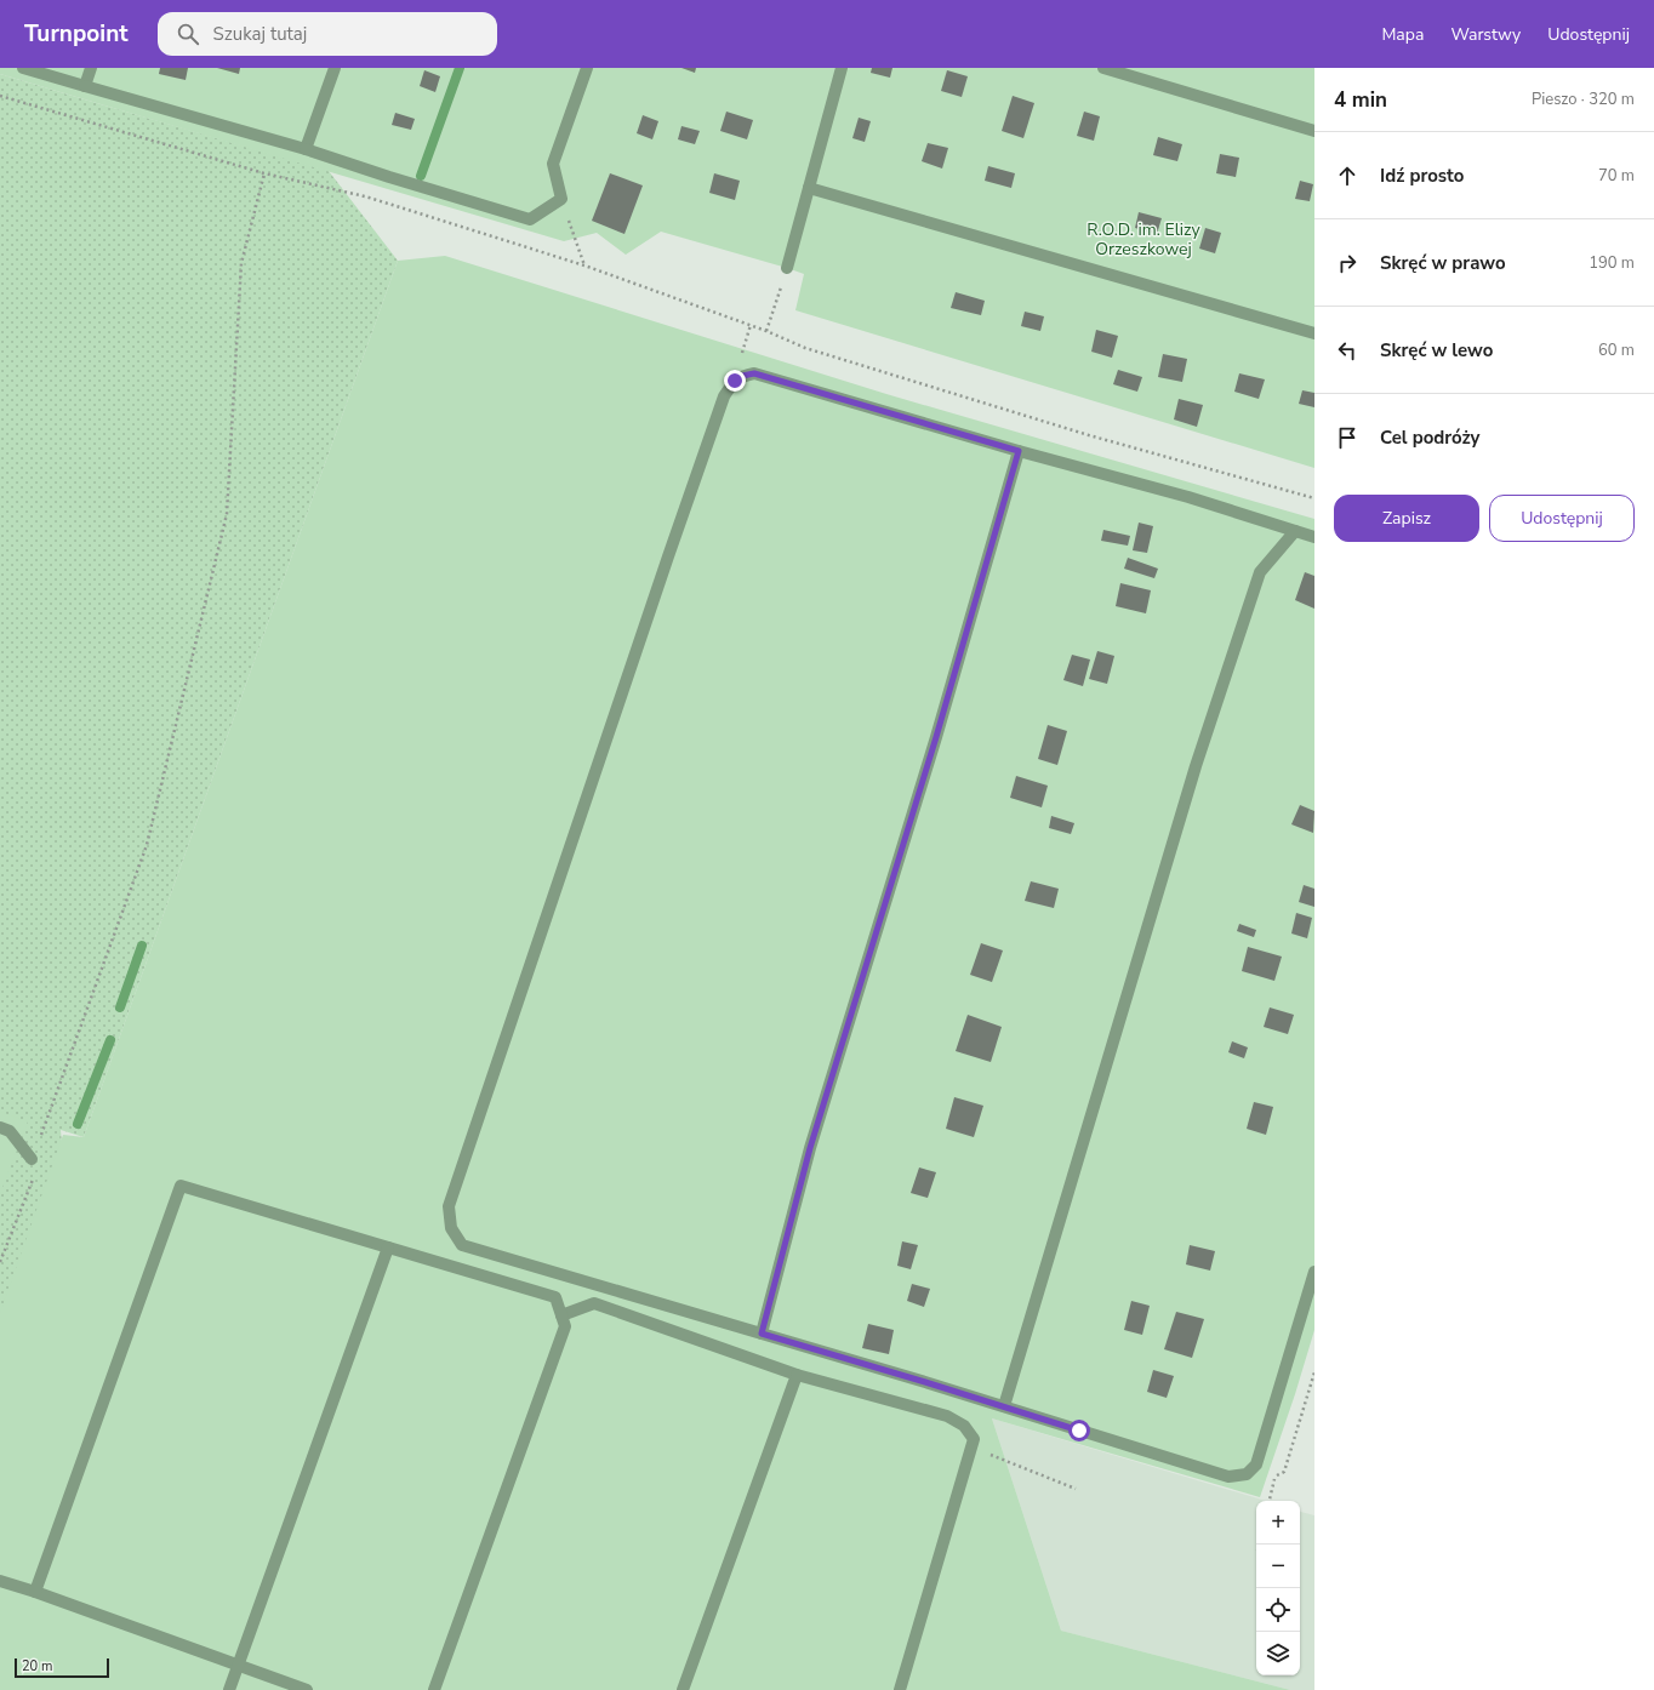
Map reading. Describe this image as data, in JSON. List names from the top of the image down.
{
  "parks": ["R.O.D. im. Elizy Orzeszkowej"],
  "scale_bar": "20 m",
  "page": {
    "header": "Turnpoint",
    "search": "Szukaj tutaj",
    "nav": ["Mapa", "Warstwy", "Udostępnij"],
    "heading": ["4 min", "Pieszo · 320 m"],
    "list": [
      ["Idź prosto", "70 m"],
      ["Skręć w prawo", "190 m"],
      ["Skręć w lewo", "60 m"],
      "Cel podróży"
    ],
    "buttons": ["Zapisz", "Udostępnij"],
    "map_buttons": ["+", "−"],
    "scale": "20 m"
  }
}
